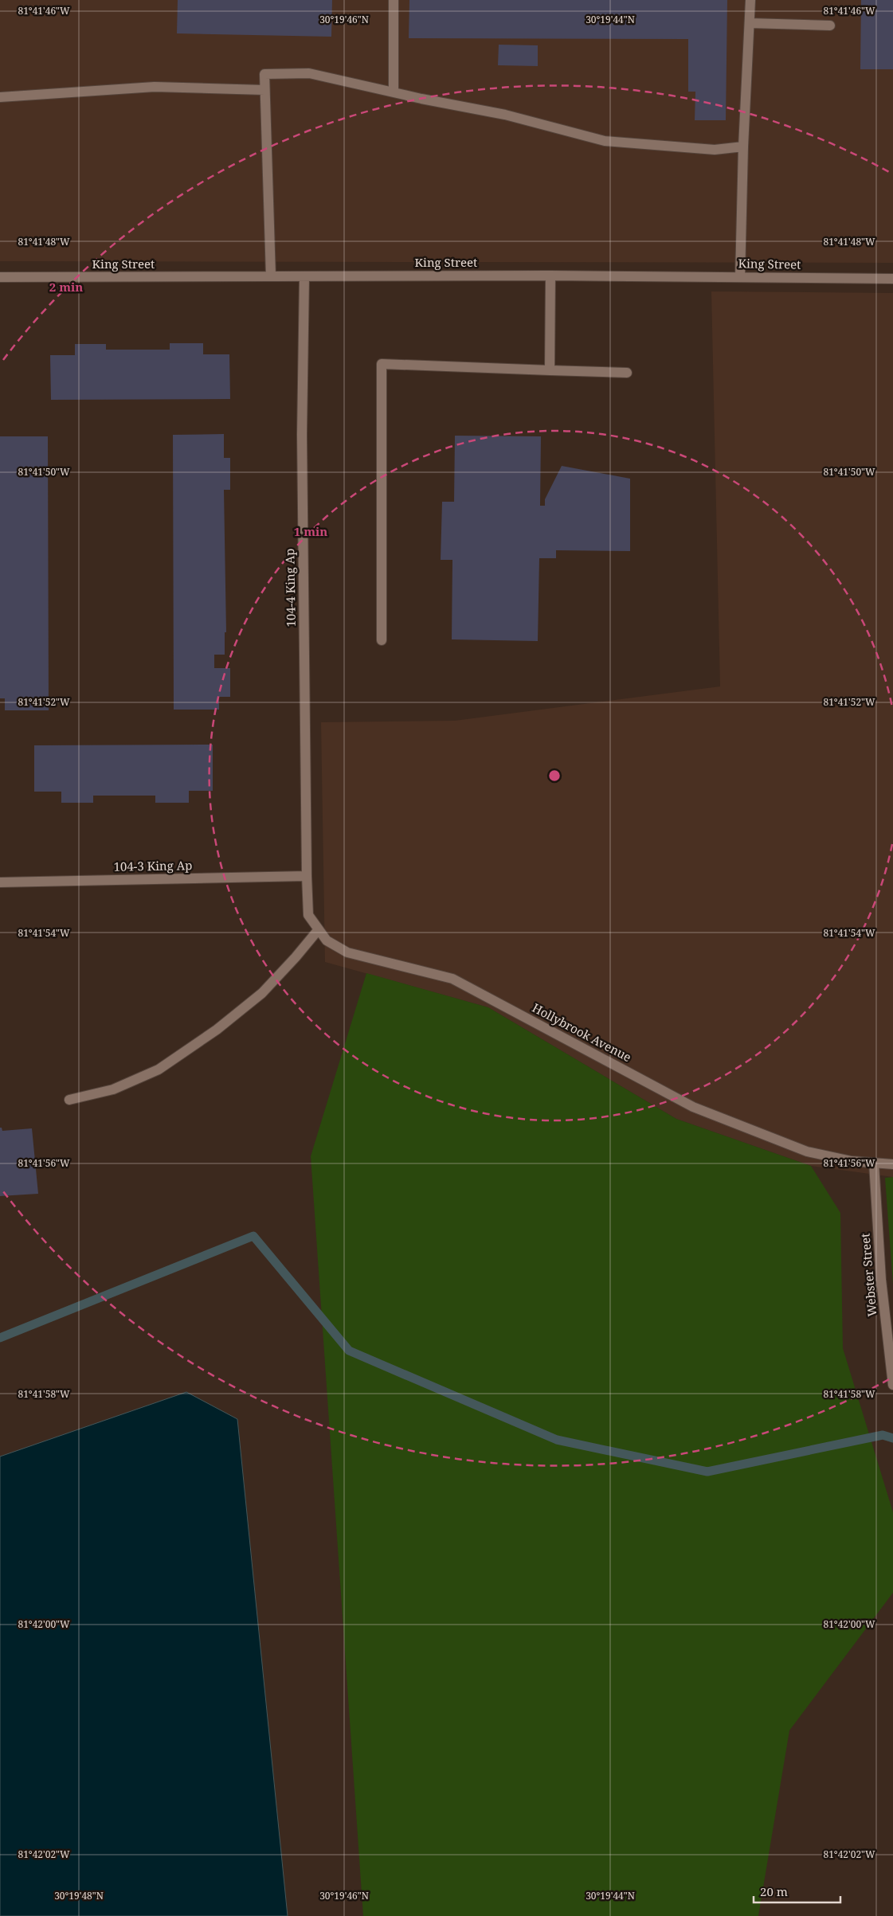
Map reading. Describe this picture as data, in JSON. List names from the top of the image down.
{
  "streets": {
    "street": [
      "King Street",
      "104-4 King Ap",
      "104-3 King Ap",
      "Hollybrook Avenue",
      "Webster Street"
    ]
  },
  "crossings": [
    ["King Street", "104-4 King Ap"],
    ["104-4 King Ap", "104-3 King Ap"],
    ["104-4 King Ap", "Hollybrook Avenue"],
    ["104-3 King Ap", "Hollybrook Avenue"],
    ["Hollybrook Avenue", "Webster Street"]
  ],
  "scale_bar": "20 m",
  "coordinates": [
    "81°41'46\"W",
    "30°19'46\"N",
    "30°19'44\"N",
    "81°41'48\"W",
    "81°41'50\"W",
    "81°41'52\"W",
    "81°41'54\"W",
    "81°41'56\"W",
    "81°41'58\"W",
    "81°42'00\"W",
    "81°42'02\"W",
    "30°19'48\"N"
  ],
  "rings": ["2 min", "1 min"]
}
